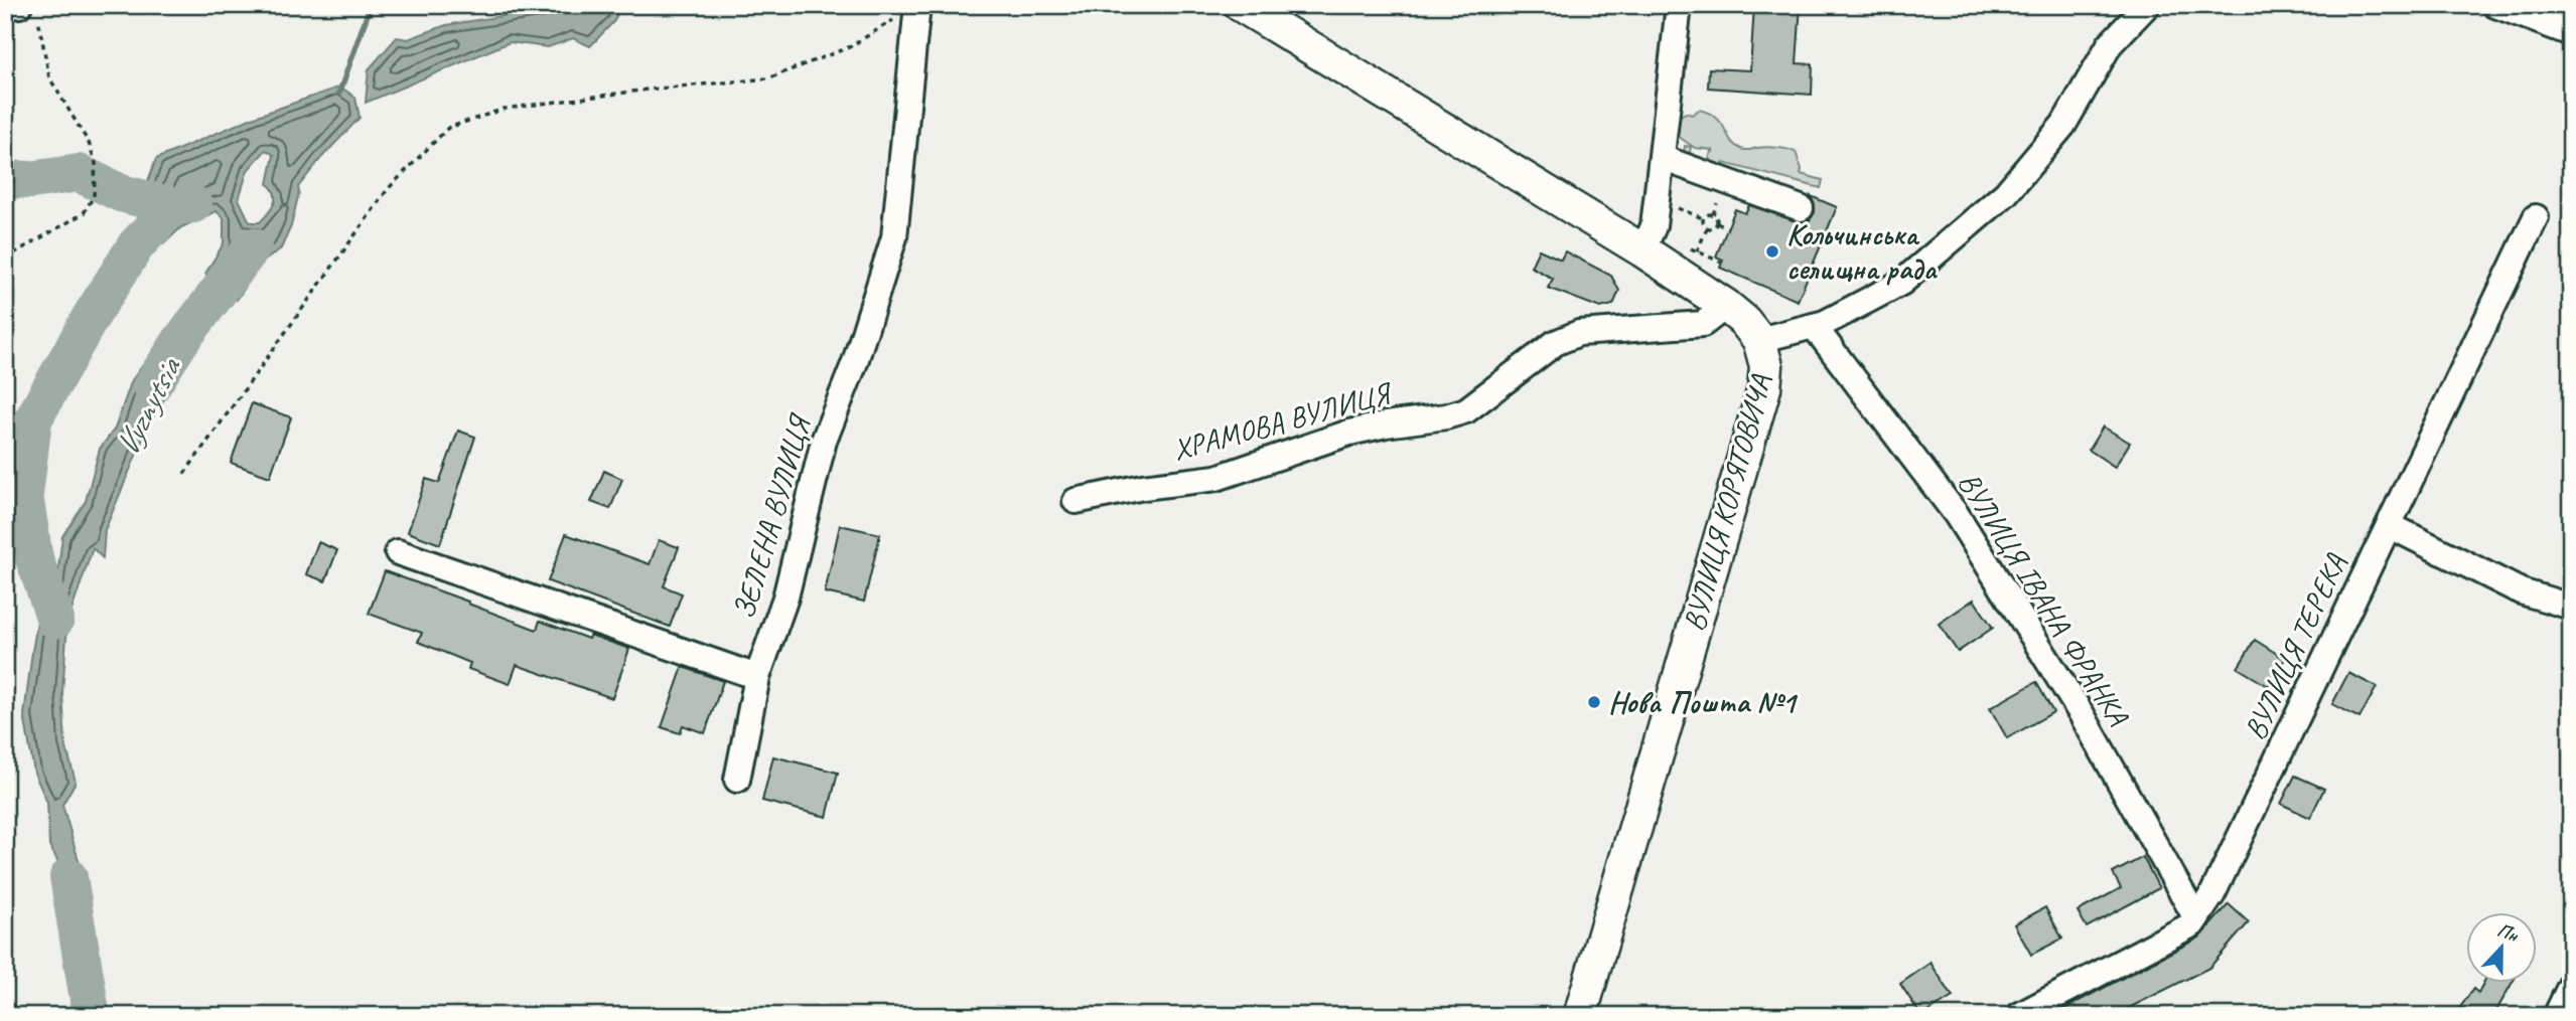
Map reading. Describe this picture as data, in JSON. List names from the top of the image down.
{
  "streets": {
    "main road": ["ВУЛИЦЯ КОРЯТОВИЧА"],
    "street": [
      "ХРАМОВА ВУЛИЦЯ",
      "ЗЕЛЕНА ВУЛИЦЯ",
      "ВУЛИЦЯ ІВАНА ФРАНКА",
      "ВУЛИЦЯ ТЕРЕКА"
    ]
  },
  "crossings": [
    ["ХРАМОВА ВУЛИЦЯ", "ВУЛИЦЯ КОРЯТОВИЧА"],
    ["ВУЛИЦЯ ІВАНА ФРАНКА", "ВУЛИЦЯ ТЕРЕКА"]
  ],
  "water": ["Vyznytsia"],
  "places": ["Кольчинська селищна рада", "Нова Пошта №1"],
  "north": "top"
}
